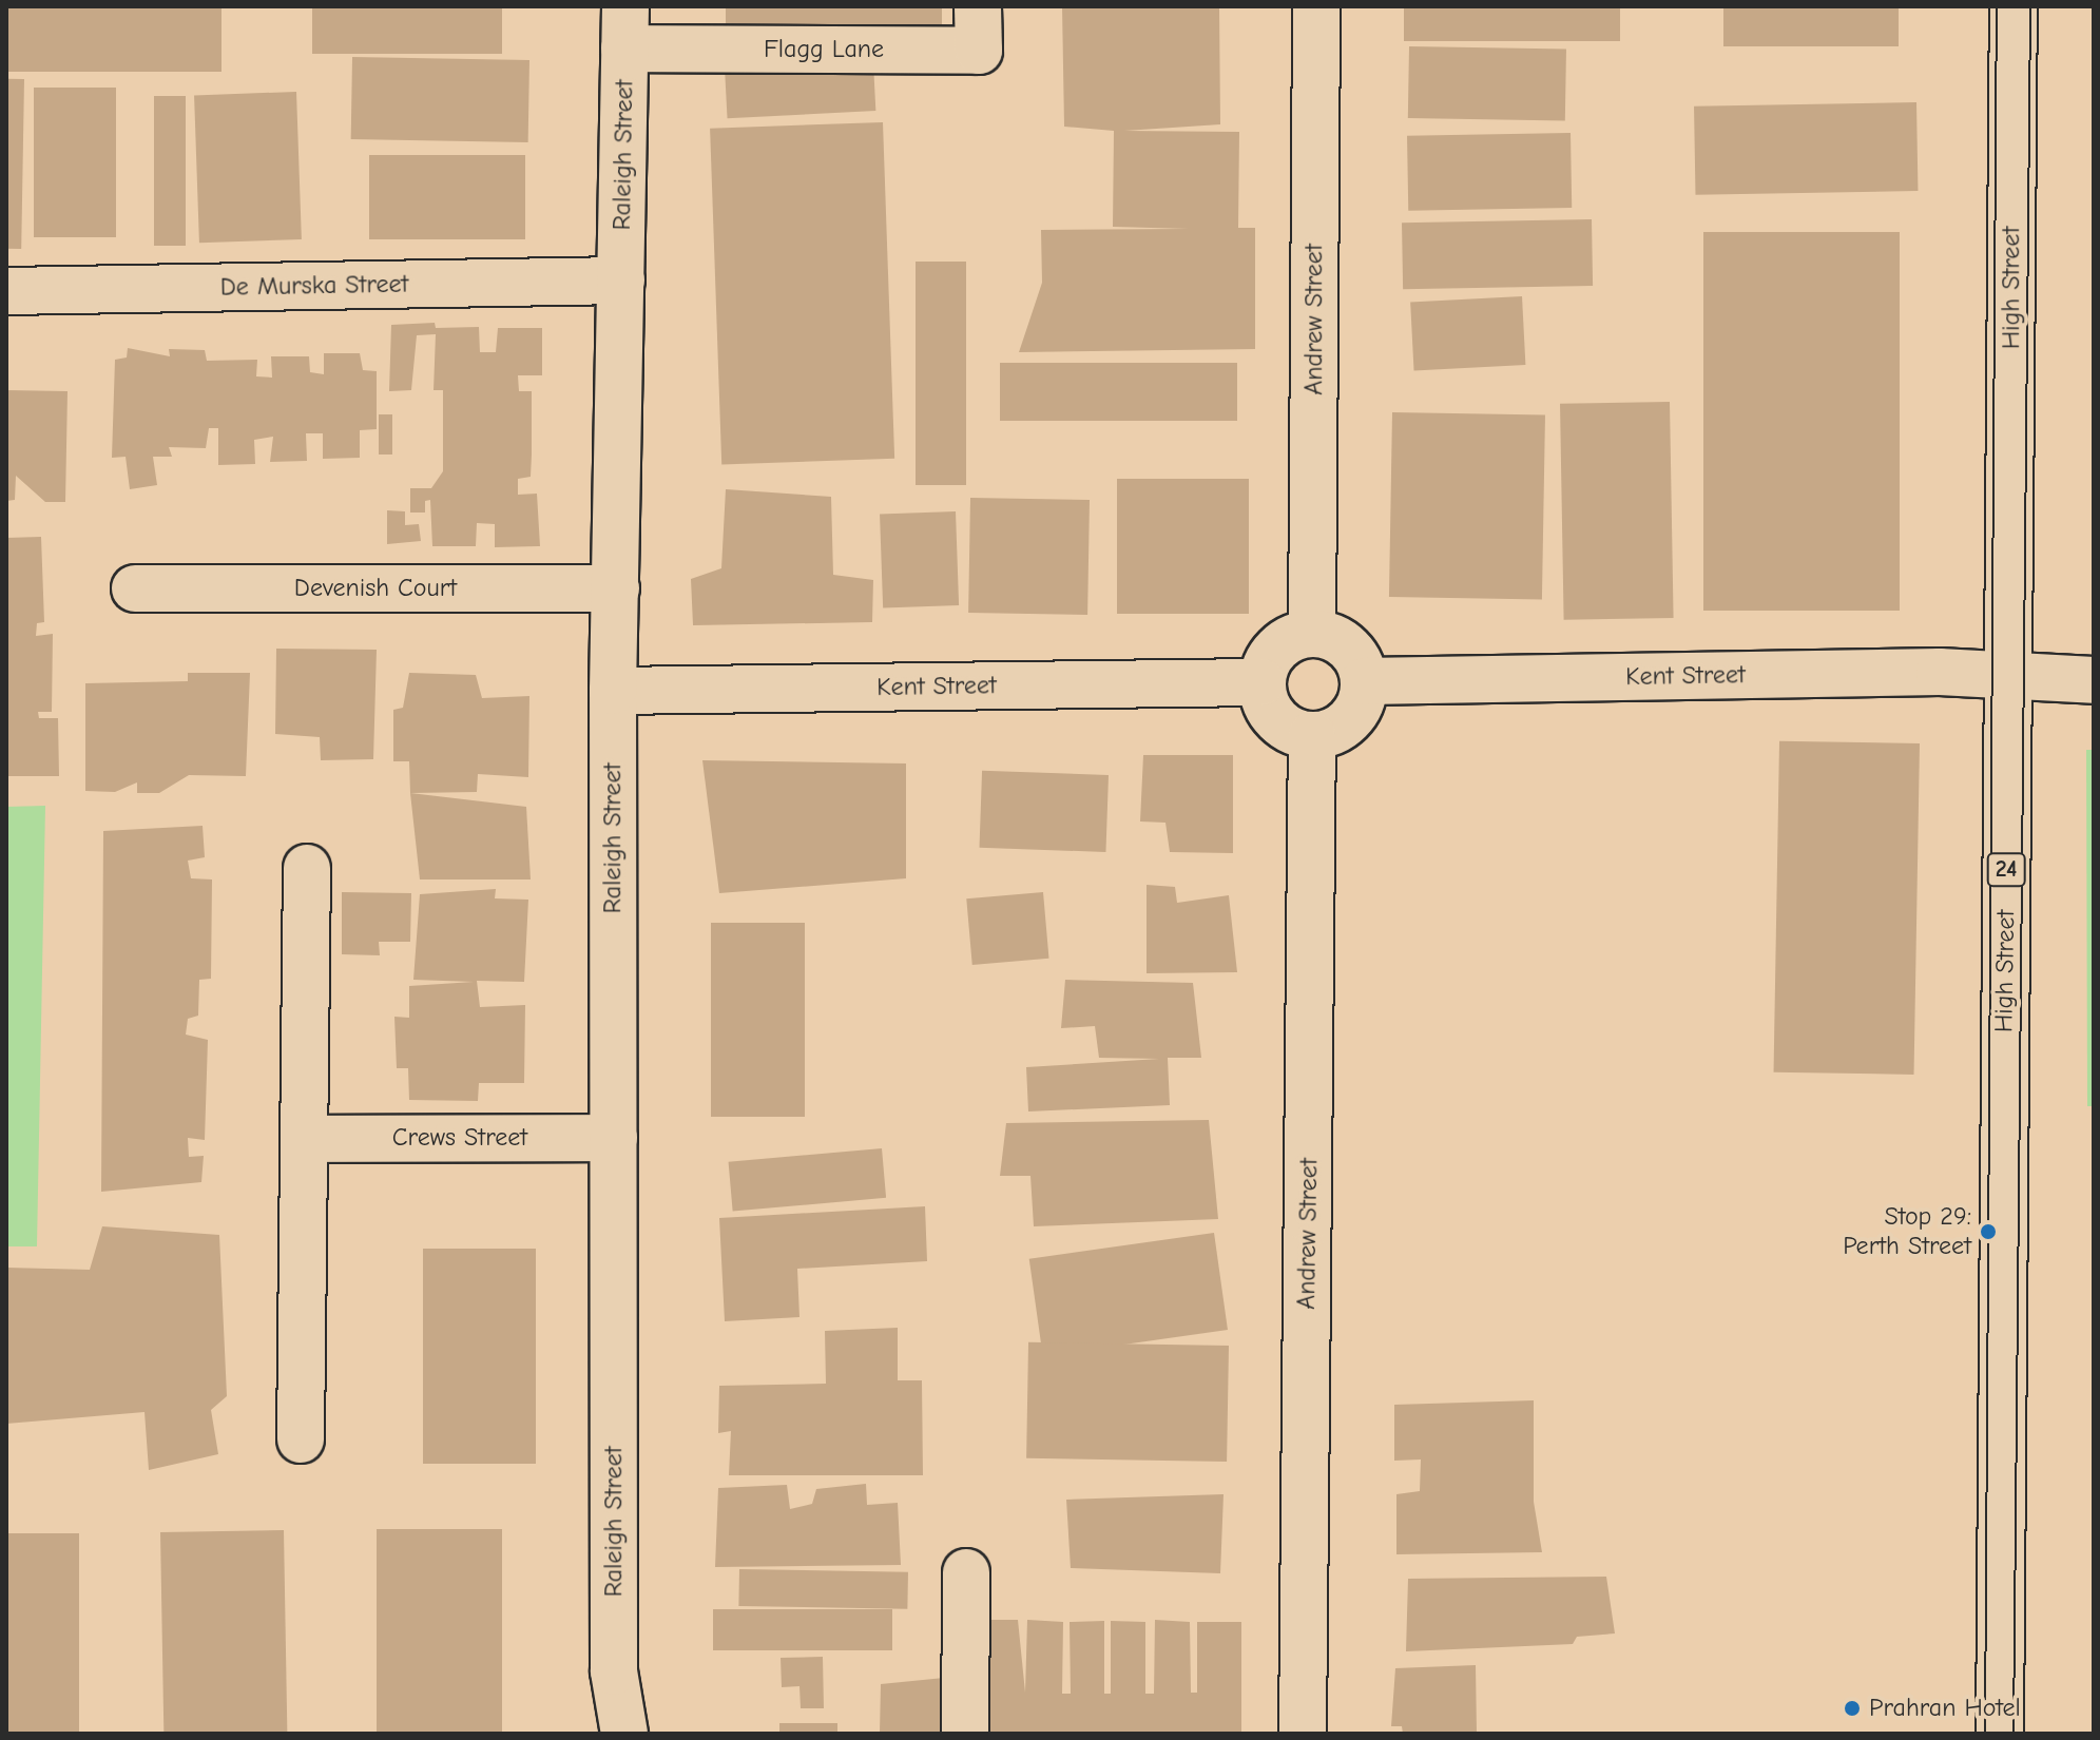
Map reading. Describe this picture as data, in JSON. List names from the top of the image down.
{
  "streets": {
    "street": [
      "Flagg Lane",
      "Raleigh Street",
      "De Murska Street",
      "High Street",
      "Andrew Street",
      "Devenish Court",
      "Kent Street",
      "24",
      "Crews Street"
    ]
  },
  "crossings": [
    ["Flagg Lane", "Raleigh Street"],
    ["Raleigh Street", "De Murska Street"],
    ["Raleigh Street", "Devenish Court"],
    ["Raleigh Street", "Kent Street"],
    ["Raleigh Street", "Crews Street"],
    ["High Street", "Kent Street"],
    ["Andrew Street", "Kent Street"]
  ],
  "places": ["Stop 29: Perth Street", "Prahran Hotel"]
}
